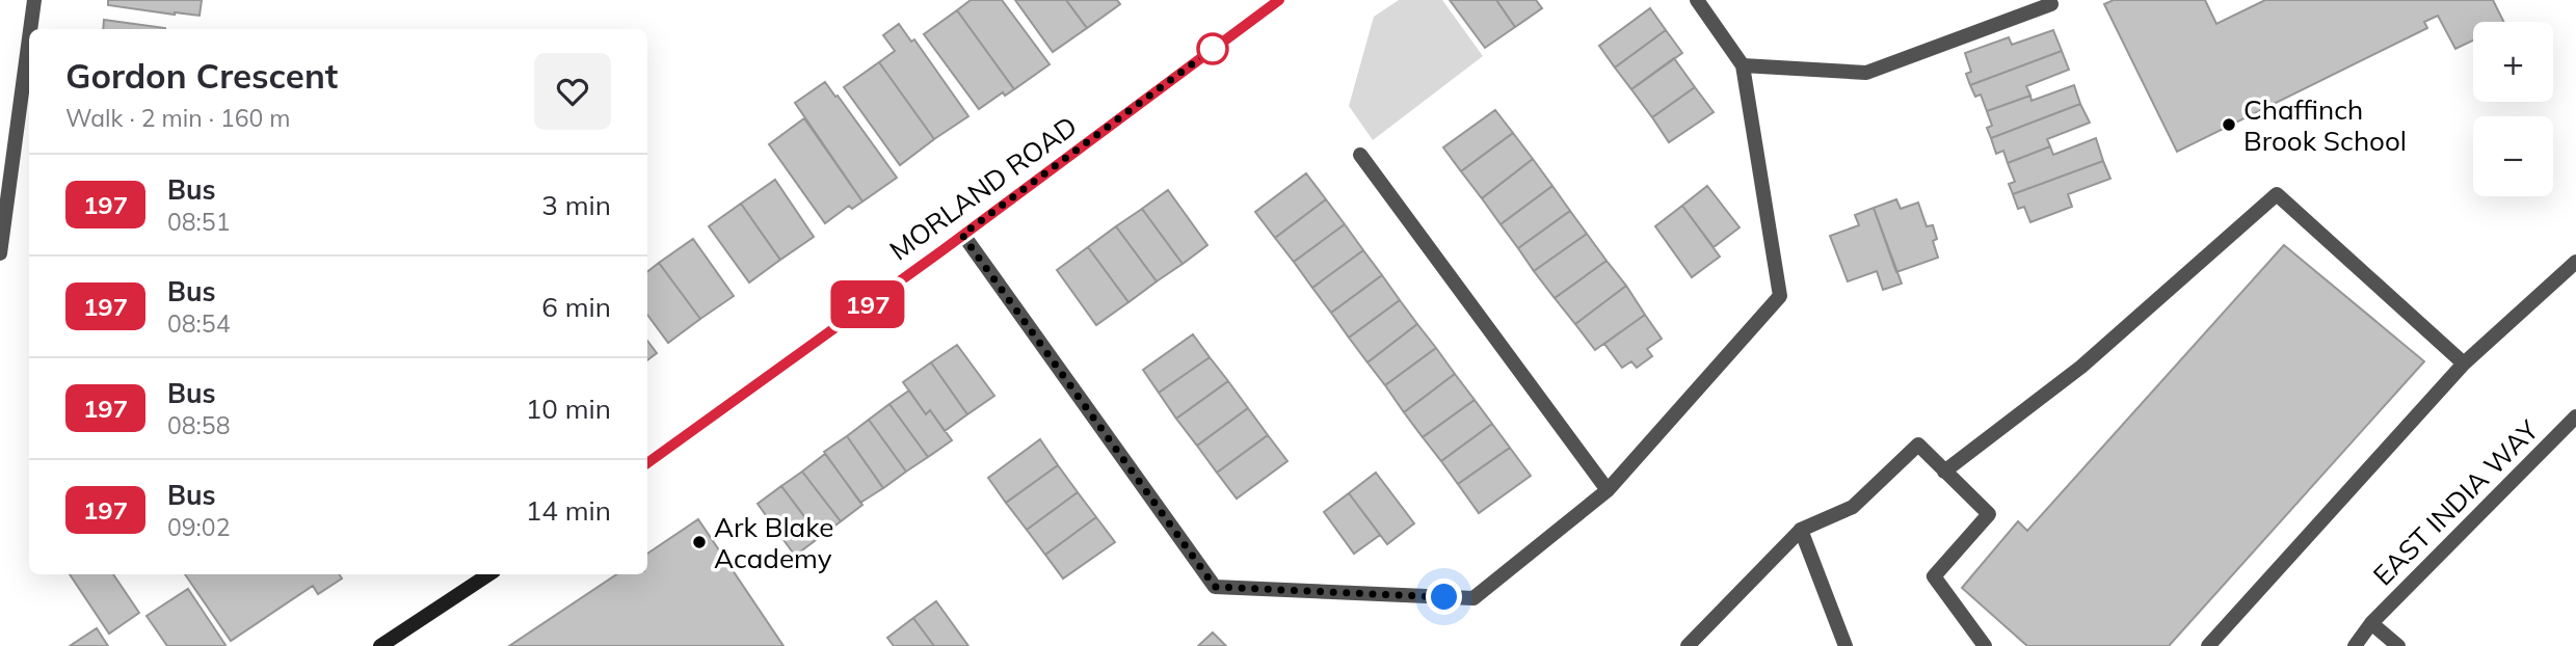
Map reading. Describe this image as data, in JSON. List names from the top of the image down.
{
  "streets": {
    "main road": ["MORLAND ROAD"],
    "street": ["EAST INDIA WAY"]
  },
  "places": ["Chaffinch Brook School", "Ark Blake Academy"],
  "lines": ["bus line 197"],
  "page": {
    "on_map": "197",
    "map_buttons": ["+", "−"],
    "heading": ["Gordon Crescent", "Walk · 2 min · 160 m"],
    "list": [
      {
        "mark": "197",
        "name": "Bus",
        "note": "08:51",
        "value": "3 min"
      },
      {
        "mark": "197",
        "name": "Bus",
        "note": "08:54",
        "value": "6 min"
      },
      {
        "mark": "197",
        "name": "Bus",
        "note": "08:58",
        "value": "10 min"
      },
      {
        "mark": "197",
        "name": "Bus",
        "note": "09:02",
        "value": "14 min"
      }
    ]
  }
}
